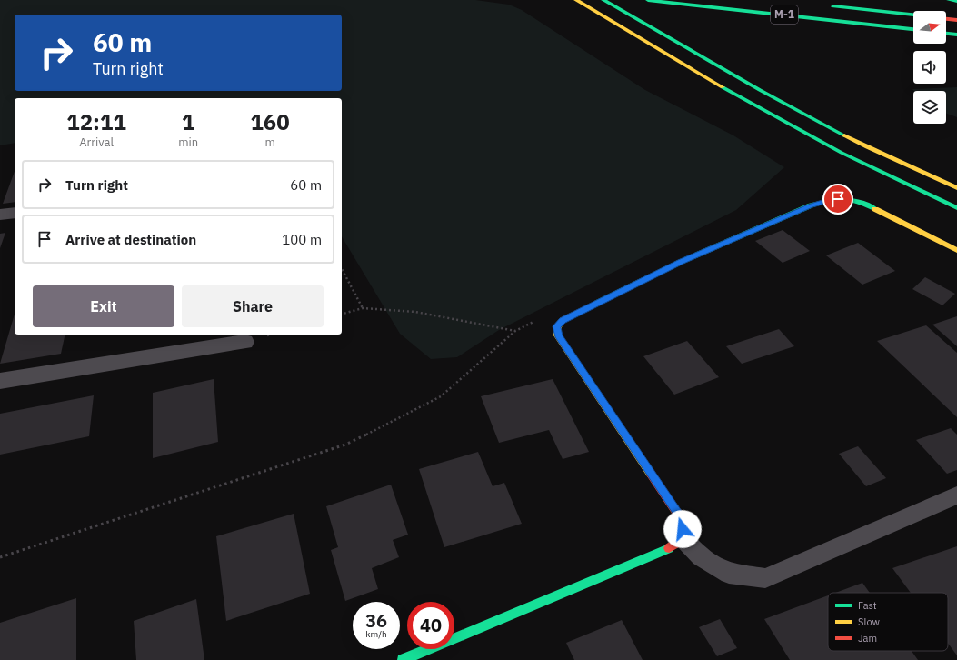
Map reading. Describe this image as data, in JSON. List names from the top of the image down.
{
  "streets": {
    "main road": ["М-1"]
  },
  "legend": ["Fast", "Slow", "Jam"],
  "north": "right",
  "page": {
    "turn": ["60 m", "Turn right"],
    "eta": [
      "12:11",
      "Arrival",
      "1",
      "min",
      "160",
      "m"
    ],
    "list": [
      {
        "name": "Turn right",
        "value": "60 m"
      },
      {
        "name": "Arrive at destination",
        "value": "100 m"
      }
    ],
    "buttons": ["Exit", "Share"],
    "speed": "36 km/h",
    "limit": "40"
  }
}
